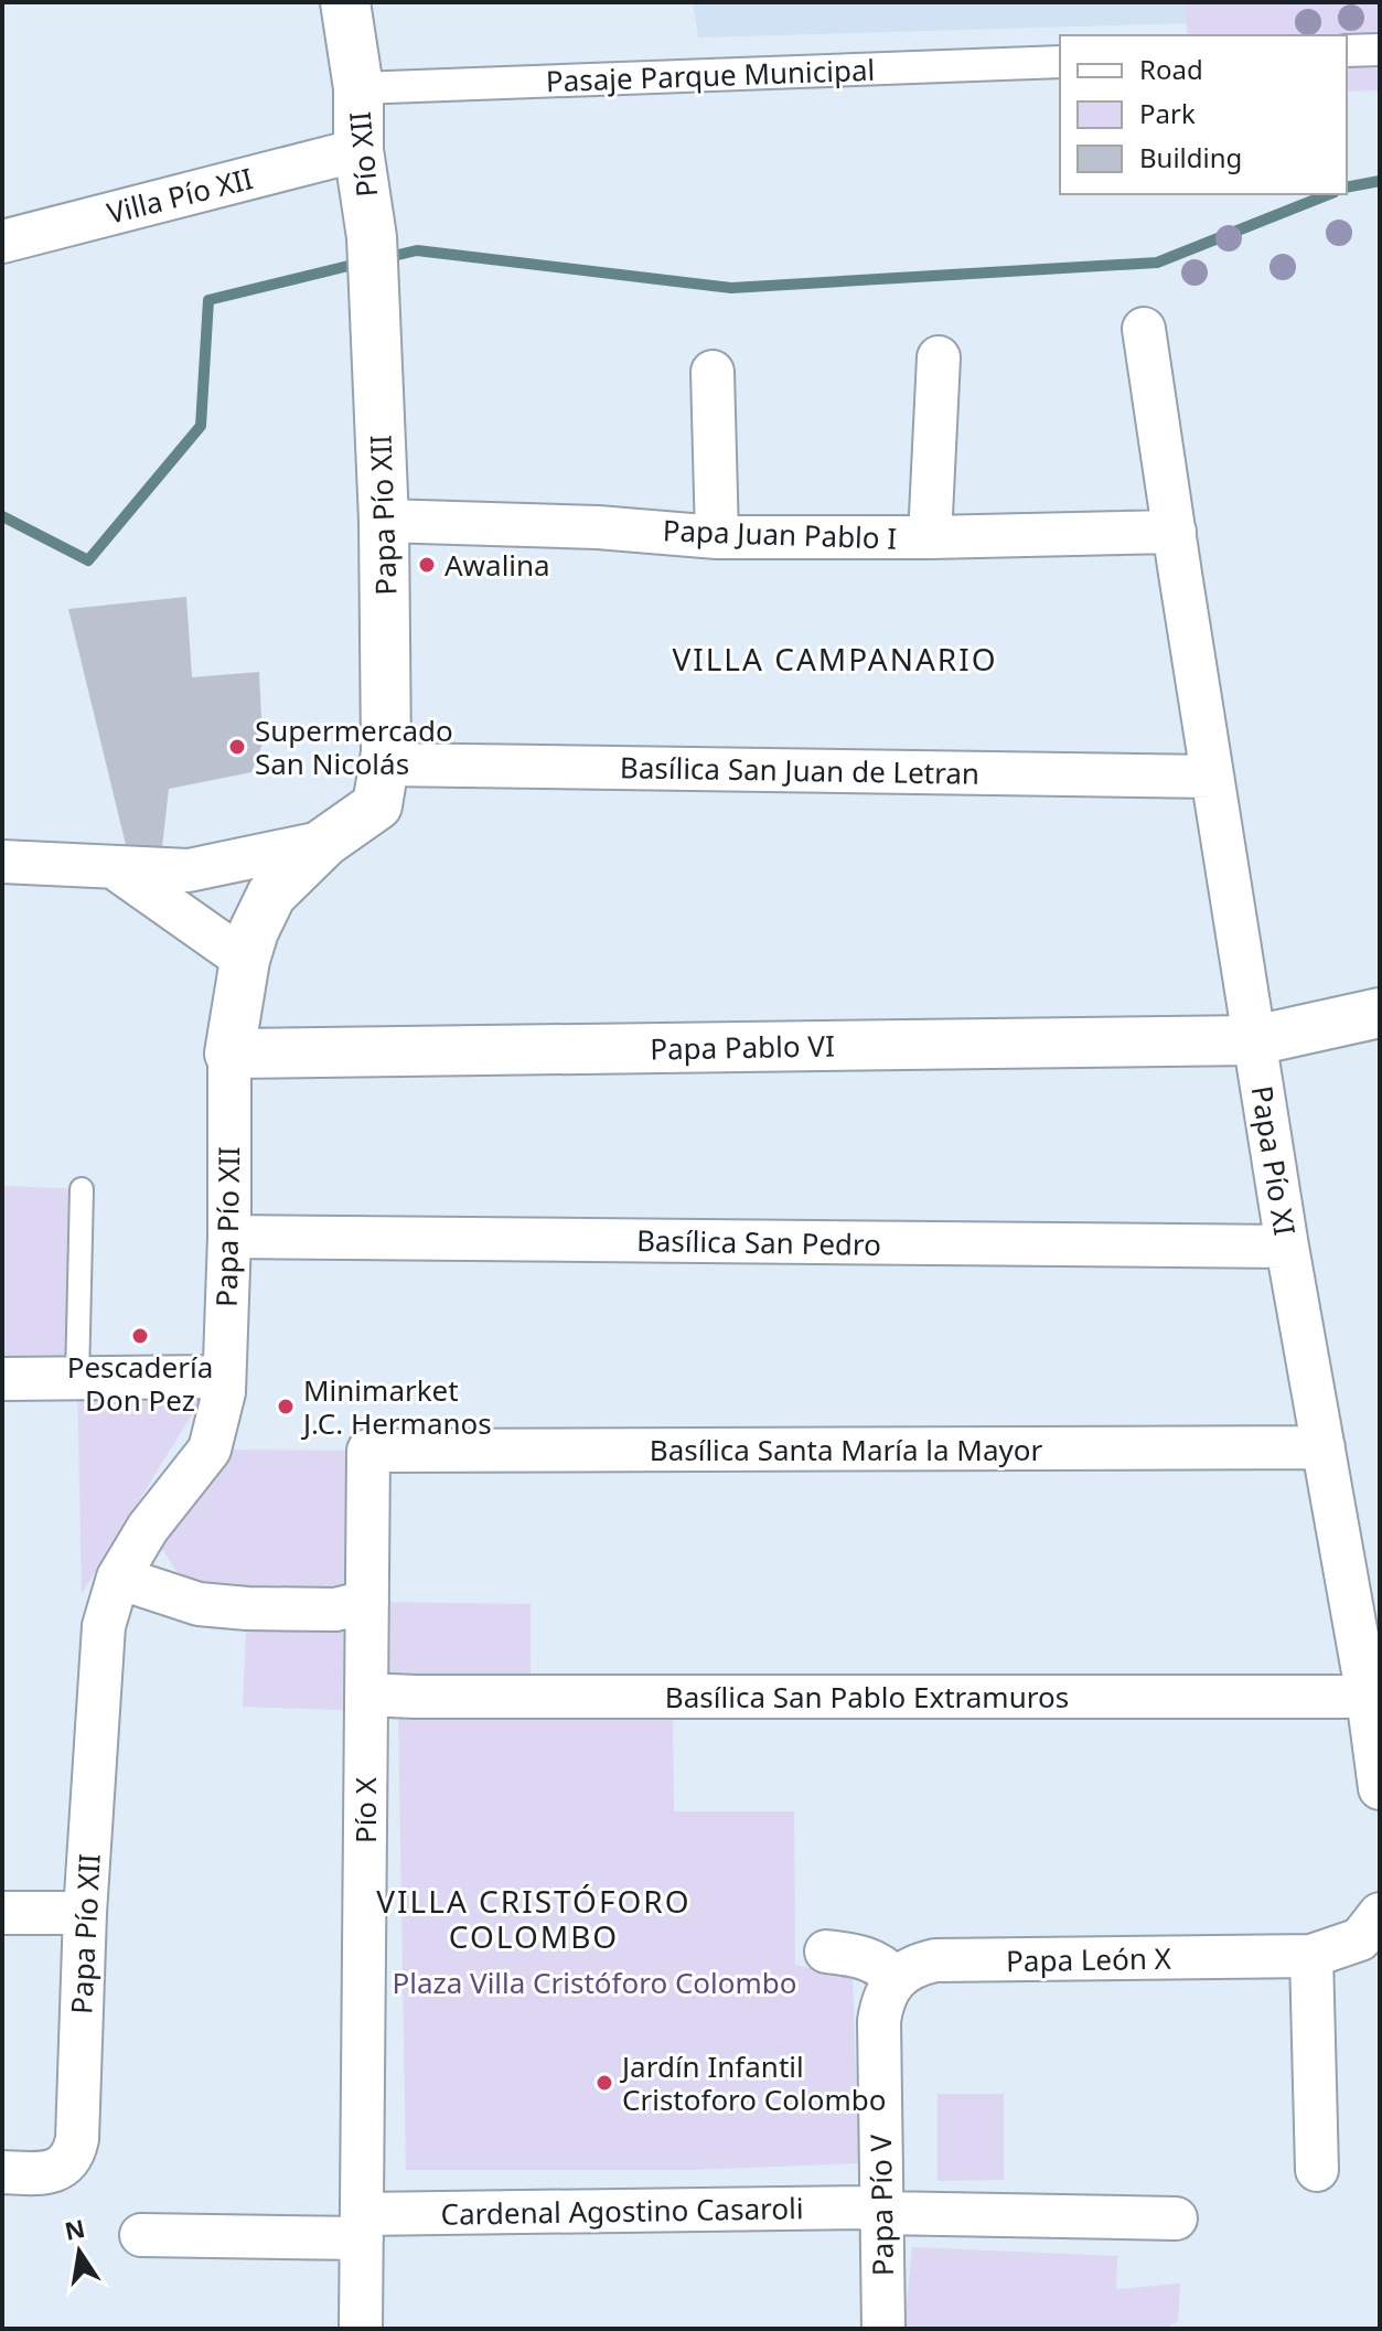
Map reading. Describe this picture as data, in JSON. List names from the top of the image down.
{
  "streets": {
    "street": [
      "Pasaje Parque Municipal",
      "Pío XII",
      "Villa Pío XII",
      "Papa Pío XII",
      "Papa Juan Pablo I",
      "Basílica San Juan de Letran",
      "Papa Pablo VI",
      "Papa Pío XI",
      "Basílica San Pedro",
      "Basílica Santa María la Mayor",
      "Basílica San Pablo Extramuros",
      "Pío X",
      "Papa León X",
      "Papa Pío V",
      "Cardenal Agostino Casaroli"
    ]
  },
  "crossings": [
    ["Pasaje Parque Municipal", "Pío XII"],
    ["Pío XII", "Villa Pío XII"],
    ["Pío XII", "Papa Pío XII"],
    ["Papa Pío XII", "Papa Juan Pablo I"],
    ["Papa Pío XII", "Basílica San Juan de Letran"],
    ["Papa Pío XII", "Papa Pablo VI"],
    ["Papa Pío XII", "Basílica San Pedro"],
    ["Papa Juan Pablo I", "Papa Pío XI"],
    ["Basílica San Juan de Letran", "Papa Pío XI"],
    ["Papa Pablo VI", "Papa Pío XI"],
    ["Papa Pío XI", "Basílica San Pedro"],
    ["Papa Pío XI", "Basílica Santa María la Mayor"],
    ["Papa Pío XI", "Basílica San Pablo Extramuros"],
    ["Basílica Santa María la Mayor", "Pío X"],
    ["Basílica San Pablo Extramuros", "Pío X"],
    ["Pío X", "Cardenal Agostino Casaroli"],
    ["Papa León X", "Papa Pío V"],
    ["Papa Pío V", "Cardenal Agostino Casaroli"]
  ],
  "districts": ["VILLA CAMPANARIO", "VILLA CRISTÓFORO COLOMBO"],
  "parks": ["Plaza Villa Cristóforo Colombo"],
  "places": [
    "Awalina",
    "Supermercado San Nicolás",
    "Pescadería Don Pez",
    "Minimarket J.C. Hermanos",
    "Jardín Infantil Cristoforo Colombo"
  ],
  "legend": ["Road", "Park", "Building"],
  "north": "top"
}
